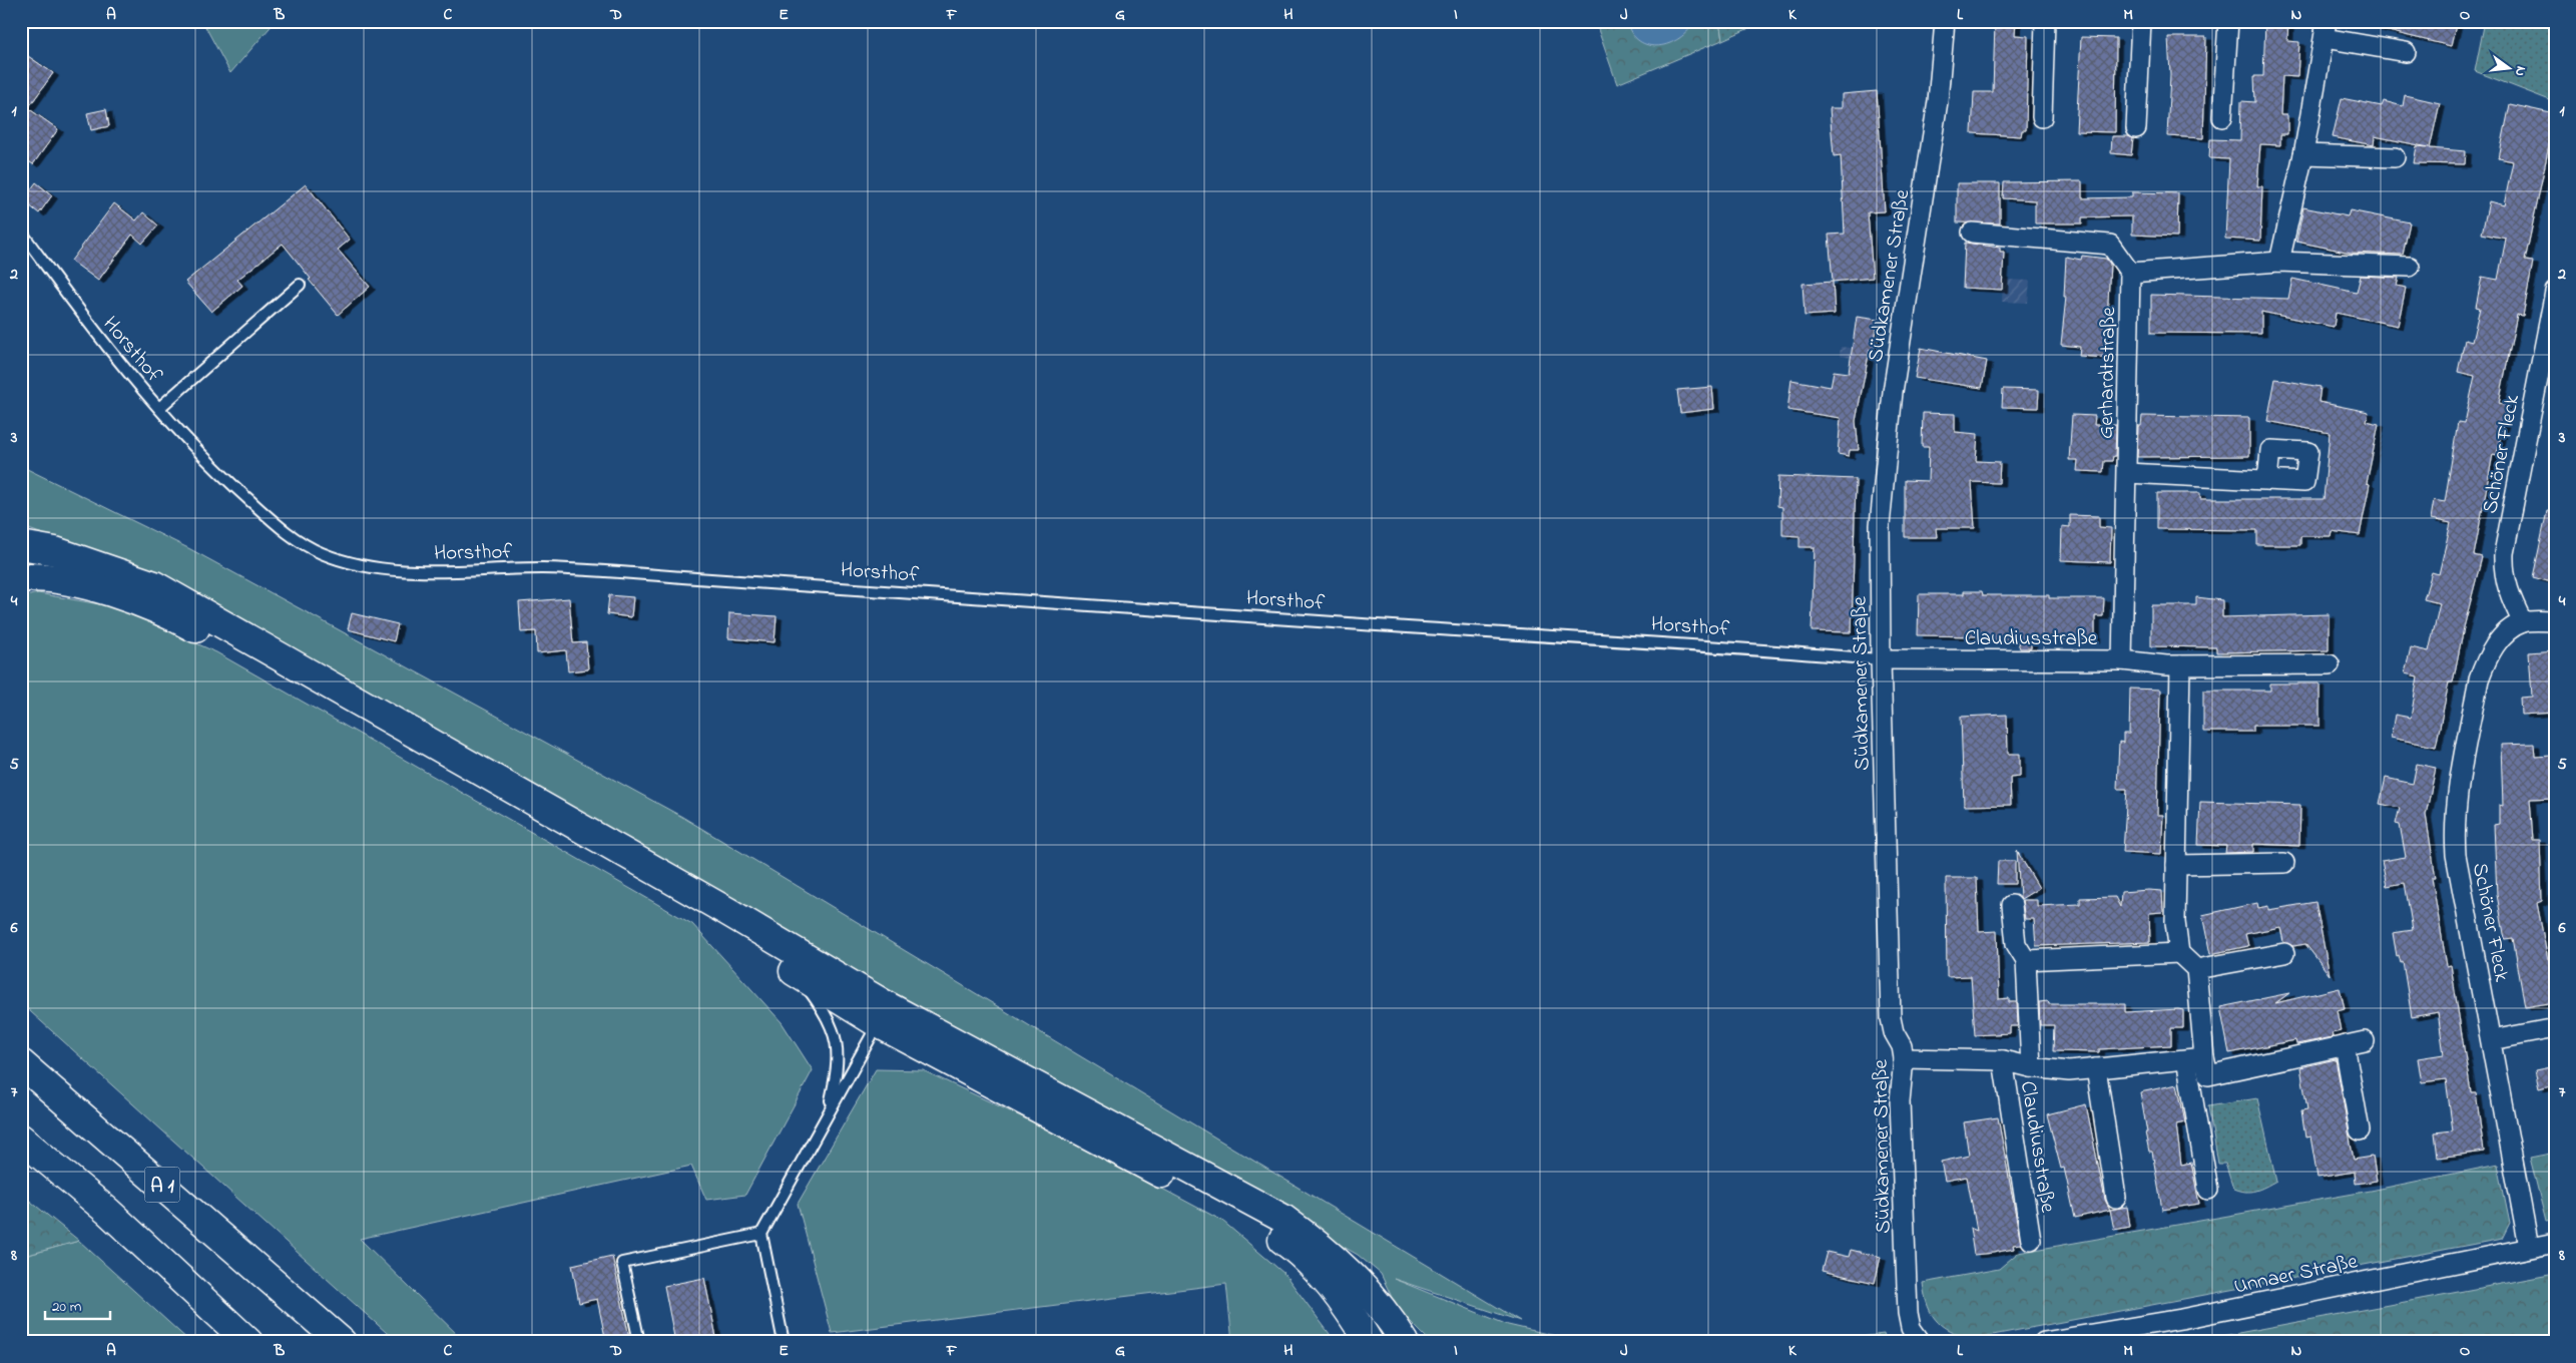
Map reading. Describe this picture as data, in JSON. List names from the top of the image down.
{
  "streets": {
    "highway": ["A 1"],
    "street": [
      "Südkamener Straße",
      "Gerhardtstraße",
      "Schöner Fleck",
      "Claudiusstraße",
      "Unnaer Straße"
    ],
    "lane": ["Horsthof"]
  },
  "crossings": [
    ["Südkamener Straße", "Horsthof"],
    ["Südkamener Straße", "Claudiusstraße"],
    ["Horsthof", "Claudiusstraße"],
    ["Gerhardtstraße", "Claudiusstraße"],
    ["Schöner Fleck", "Unnaer Straße"]
  ],
  "scale_bar": "20 m",
  "north": "right",
  "grid": {
    "columns": [
      "A",
      "B",
      "C",
      "D",
      "E",
      "F",
      "G",
      "H",
      "I",
      "J",
      "K",
      "L",
      "M",
      "N",
      "O"
    ],
    "rows": [
      "1",
      "2",
      "3",
      "4",
      "5",
      "6",
      "7",
      "8"
    ]
  }
}
